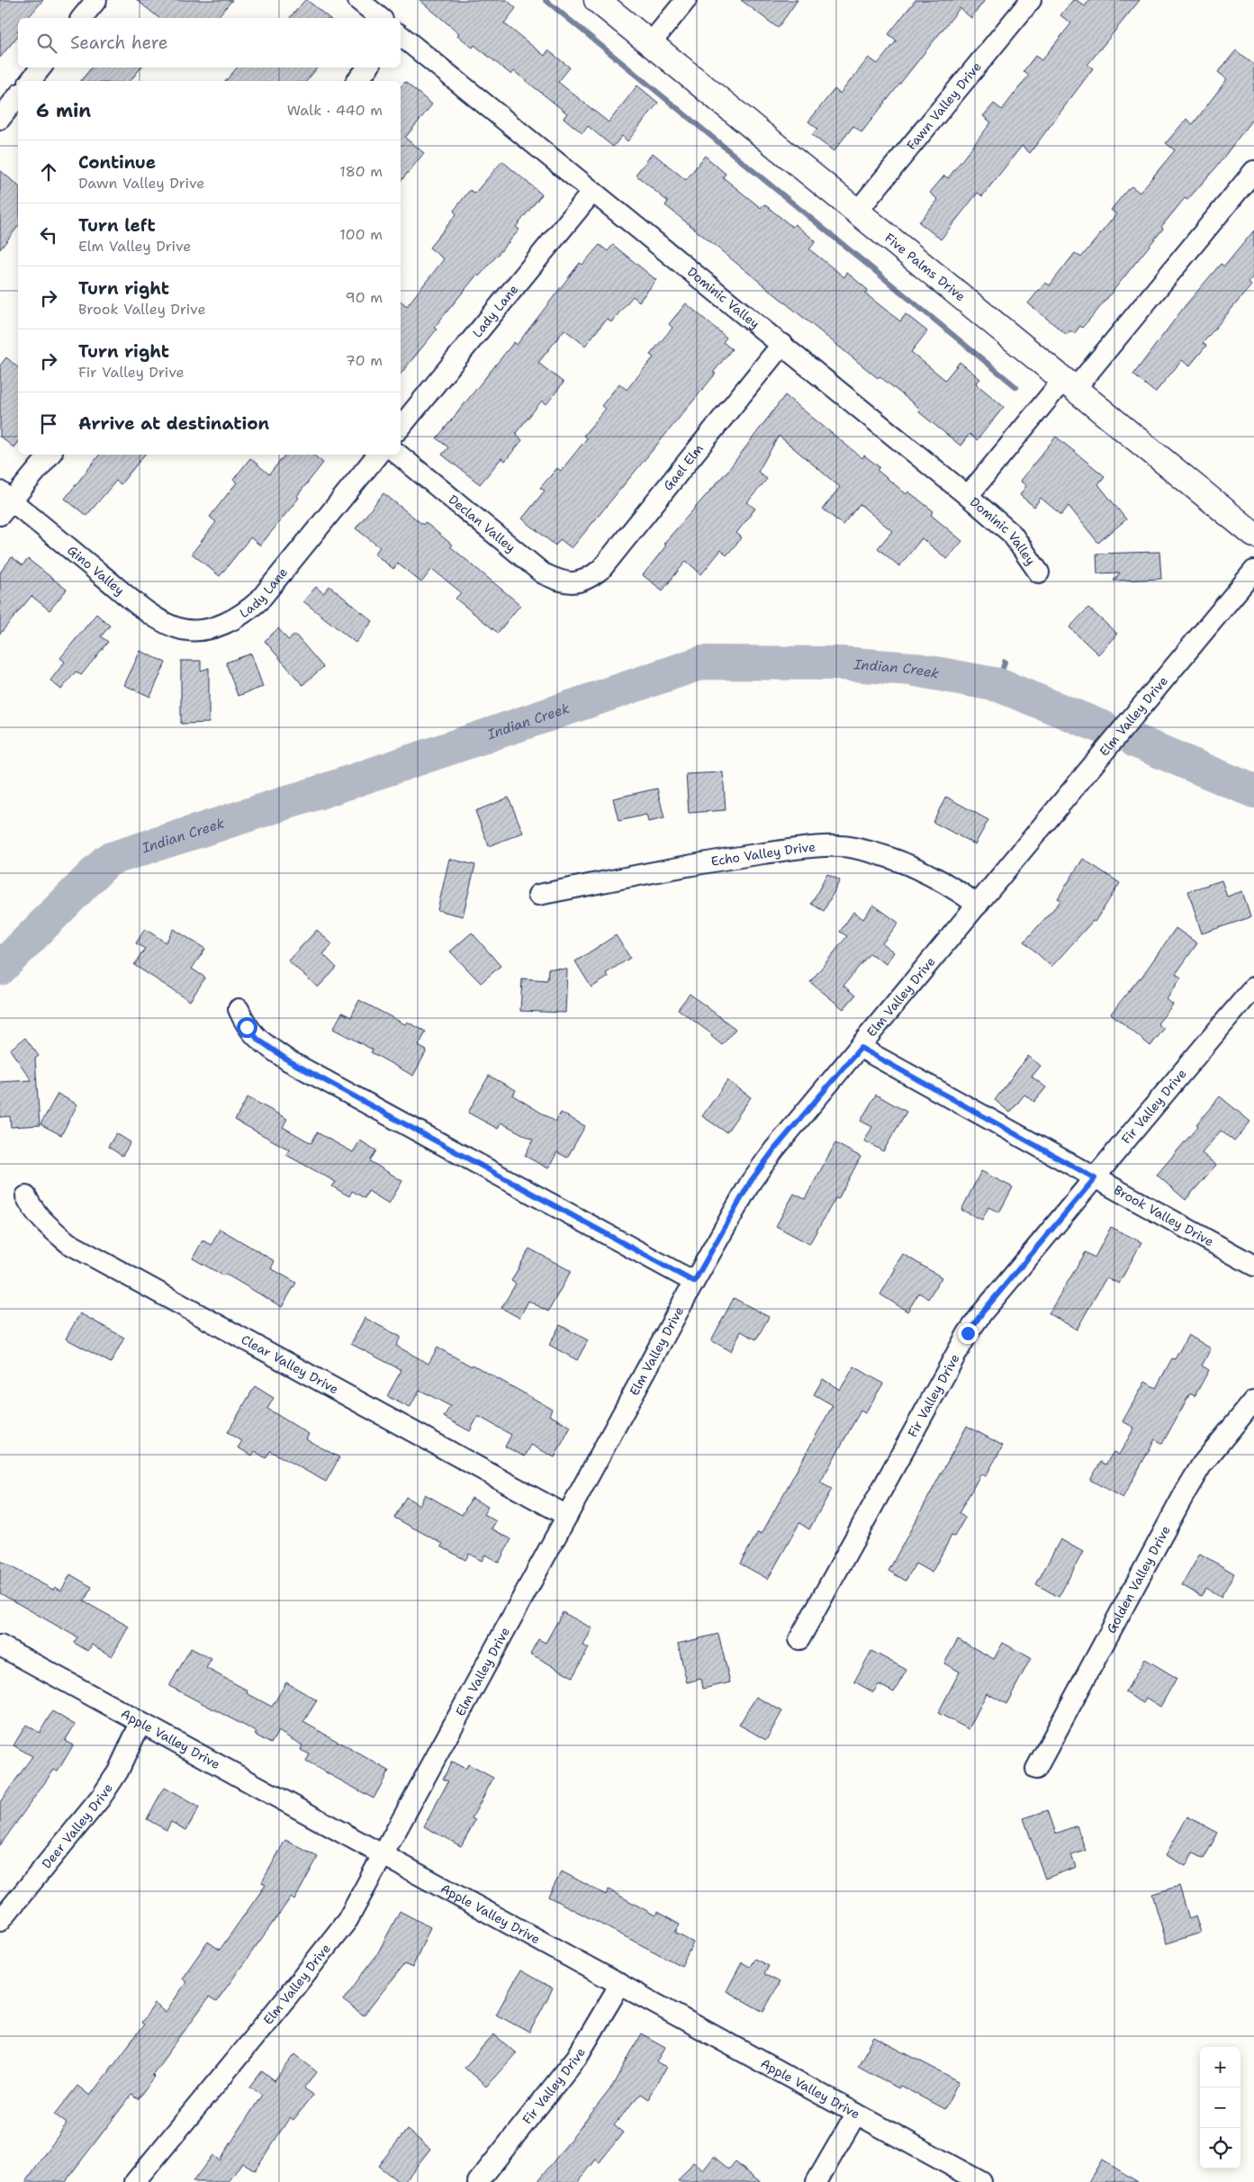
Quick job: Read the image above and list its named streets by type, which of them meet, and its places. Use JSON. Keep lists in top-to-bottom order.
{
  "streets": {
    "street": [
      "Fawn Valley Drive",
      "Five Palms Drive",
      "Dominic Valley",
      "Lady Lane",
      "Gael Elm",
      "Declan Valley",
      "Gino Valley",
      "Elm Valley Drive",
      "Echo Valley Drive",
      "Fir Valley Drive",
      "Brook Valley Drive",
      "Clear Valley Drive",
      "Golden Valley Drive",
      "Apple Valley Drive",
      "Deer Valley Drive"
    ]
  },
  "crossings": [
    ["Fawn Valley Drive", "Five Palms Drive"],
    ["Dominic Valley", "Lady Lane"],
    ["Dominic Valley", "Gael Elm"],
    ["Lady Lane", "Gino Valley"],
    ["Gael Elm", "Declan Valley"],
    ["Elm Valley Drive", "Echo Valley Drive"],
    ["Elm Valley Drive", "Brook Valley Drive"],
    ["Elm Valley Drive", "Clear Valley Drive"],
    ["Elm Valley Drive", "Apple Valley Drive"],
    ["Fir Valley Drive", "Brook Valley Drive"],
    ["Fir Valley Drive", "Apple Valley Drive"],
    ["Apple Valley Drive", "Deer Valley Drive"]
  ],
  "water": ["Indian Creek"],
  "page": {
    "search": "Search here",
    "heading": ["6 min", "Walk · 440 m"],
    "list": [
      ["Continue", "Dawn Valley Drive", "180 m"],
      ["Turn left", "Elm Valley Drive", "100 m"],
      ["Turn right", "Brook Valley Drive", "90 m"],
      ["Turn right", "Fir Valley Drive", "70 m"],
      "Arrive at destination"
    ],
    "map_buttons": ["+", "−"]
  }
}
